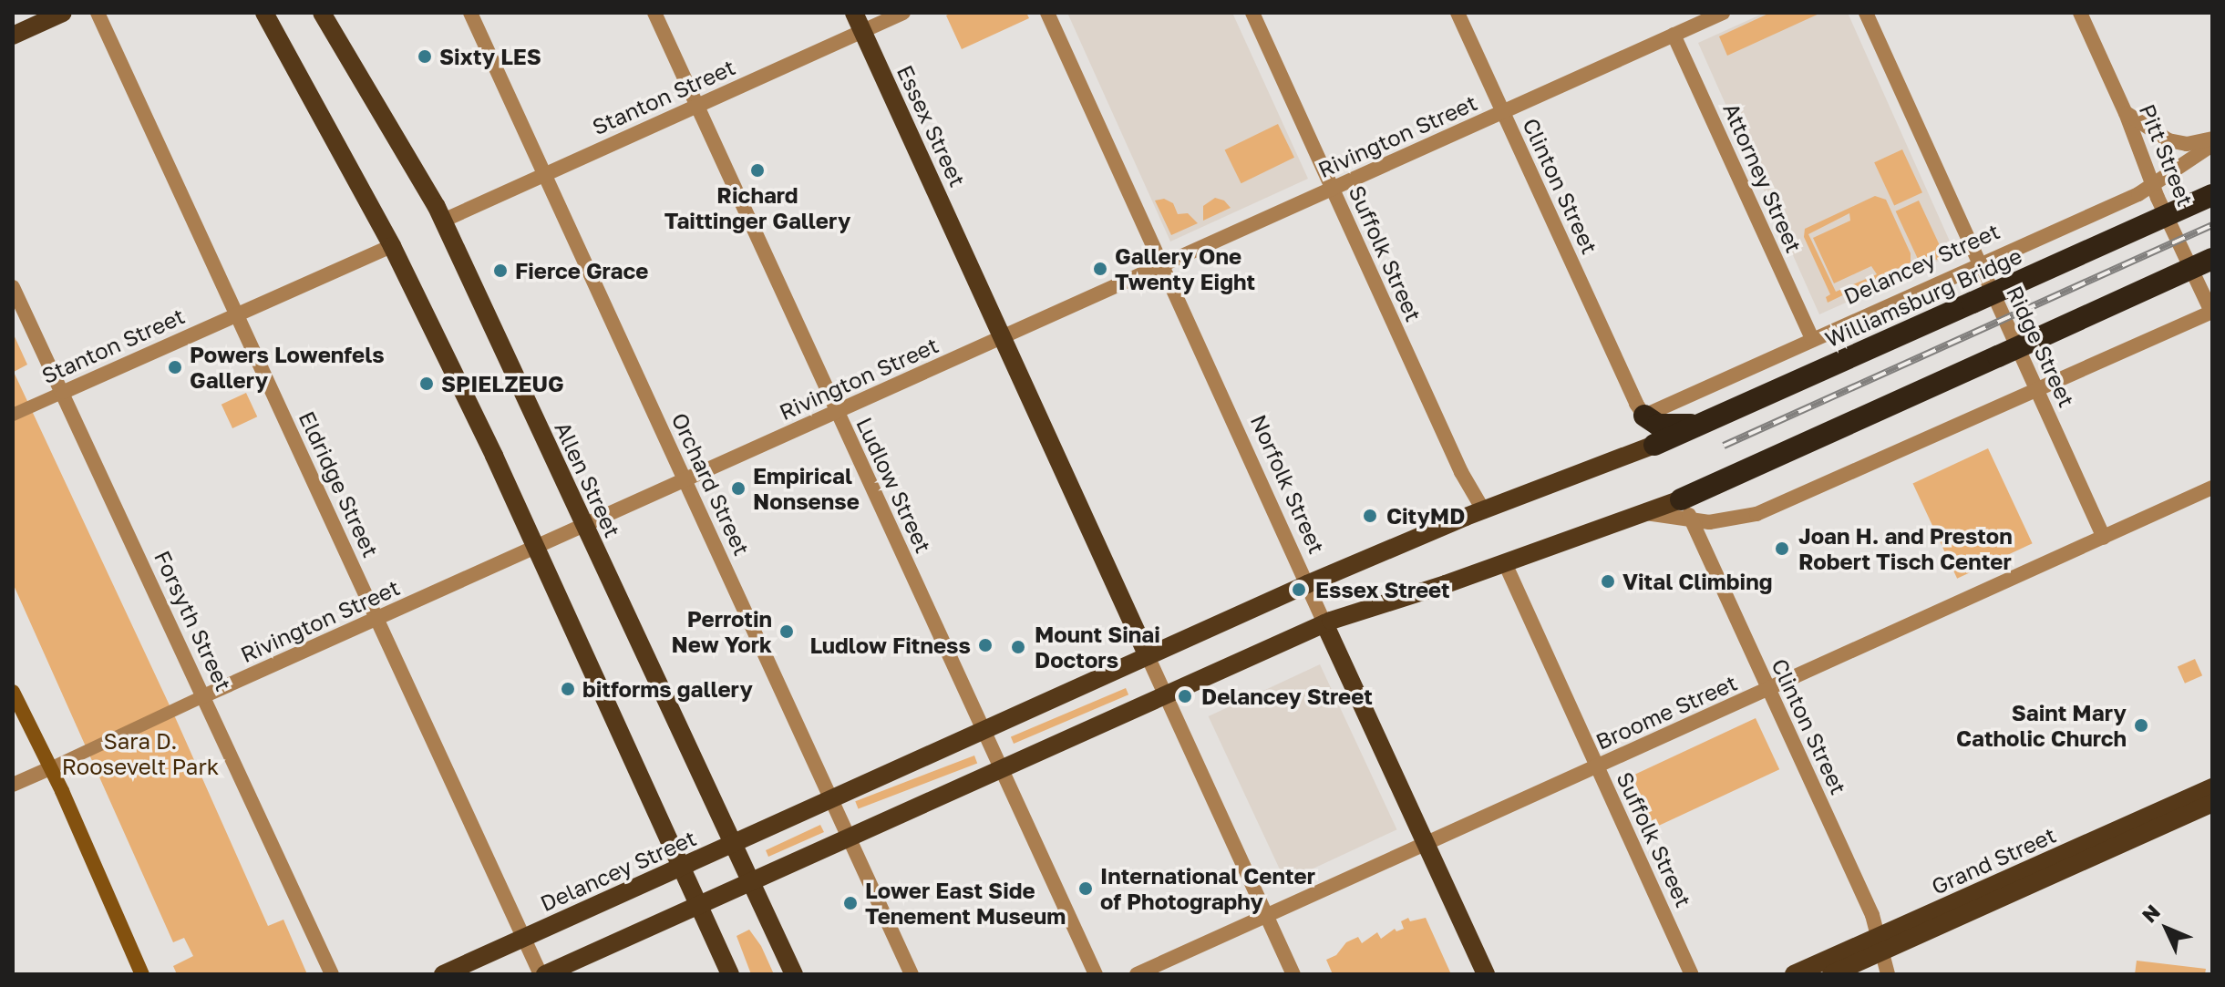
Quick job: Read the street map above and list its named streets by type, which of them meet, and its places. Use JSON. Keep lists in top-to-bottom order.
{
  "streets": {
    "highway": ["Williamsburg Bridge"],
    "main road": [
      "Essex Street",
      "Delancey Street",
      "Allen Street",
      "Norfolk Street",
      "Grand Street"
    ],
    "street": [
      "Stanton Street",
      "Rivington Street",
      "Pitt Street",
      "Attorney Street",
      "Clinton Street",
      "Suffolk Street",
      "Ridge Street",
      "Eldridge Street",
      "Orchard Street",
      "Ludlow Street",
      "Forsyth Street",
      "Broome Street"
    ]
  },
  "crossings": [
    ["Stanton Street", "Essex Street"],
    ["Stanton Street", "Allen Street"],
    ["Stanton Street", "Eldridge Street"],
    ["Stanton Street", "Orchard Street"],
    ["Stanton Street", "Ludlow Street"],
    ["Stanton Street", "Forsyth Street"],
    ["Essex Street", "Rivington Street"],
    ["Essex Street", "Delancey Street"],
    ["Essex Street", "Broome Street"],
    ["Rivington Street", "Attorney Street"],
    ["Rivington Street", "Clinton Street"],
    ["Rivington Street", "Suffolk Street"],
    ["Rivington Street", "Allen Street"],
    ["Rivington Street", "Eldridge Street"],
    ["Rivington Street", "Orchard Street"],
    ["Rivington Street", "Norfolk Street"],
    ["Rivington Street", "Ludlow Street"],
    ["Rivington Street", "Forsyth Street"],
    ["Pitt Street", "Delancey Street"],
    ["Attorney Street", "Delancey Street"],
    ["Clinton Street", "Delancey Street"],
    ["Clinton Street", "Broome Street"],
    ["Clinton Street", "Grand Street"],
    ["Suffolk Street", "Delancey Street"],
    ["Suffolk Street", "Broome Street"],
    ["Delancey Street", "Williamsburg Bridge"],
    ["Delancey Street", "Ridge Street"],
    ["Delancey Street", "Allen Street"],
    ["Delancey Street", "Eldridge Street"],
    ["Delancey Street", "Orchard Street"],
    ["Delancey Street", "Norfolk Street"],
    ["Delancey Street", "Ludlow Street"],
    ["Ridge Street", "Broome Street"],
    ["Norfolk Street", "Broome Street"]
  ],
  "parks": ["Sara D. Roosevelt Park"],
  "places": [
    "Sixty LES",
    "Richard Taittinger Gallery",
    "Gallery One Twenty Eight",
    "Fierce Grace",
    "Powers Lowenfels Gallery",
    "SPIELZEUG",
    "Empirical Nonsense",
    "CityMD",
    "Joan H. and Preston Robert Tisch Center",
    "Vital Climbing",
    "Essex Street",
    "Perrotin New York",
    "Ludlow Fitness",
    "Mount Sinai Doctors",
    "bitforms gallery",
    "Delancey Street",
    "Saint Mary Catholic Church",
    "International Center of Photography",
    "Lower East Side Tenement Museum"
  ],
  "north": "top left"
}
